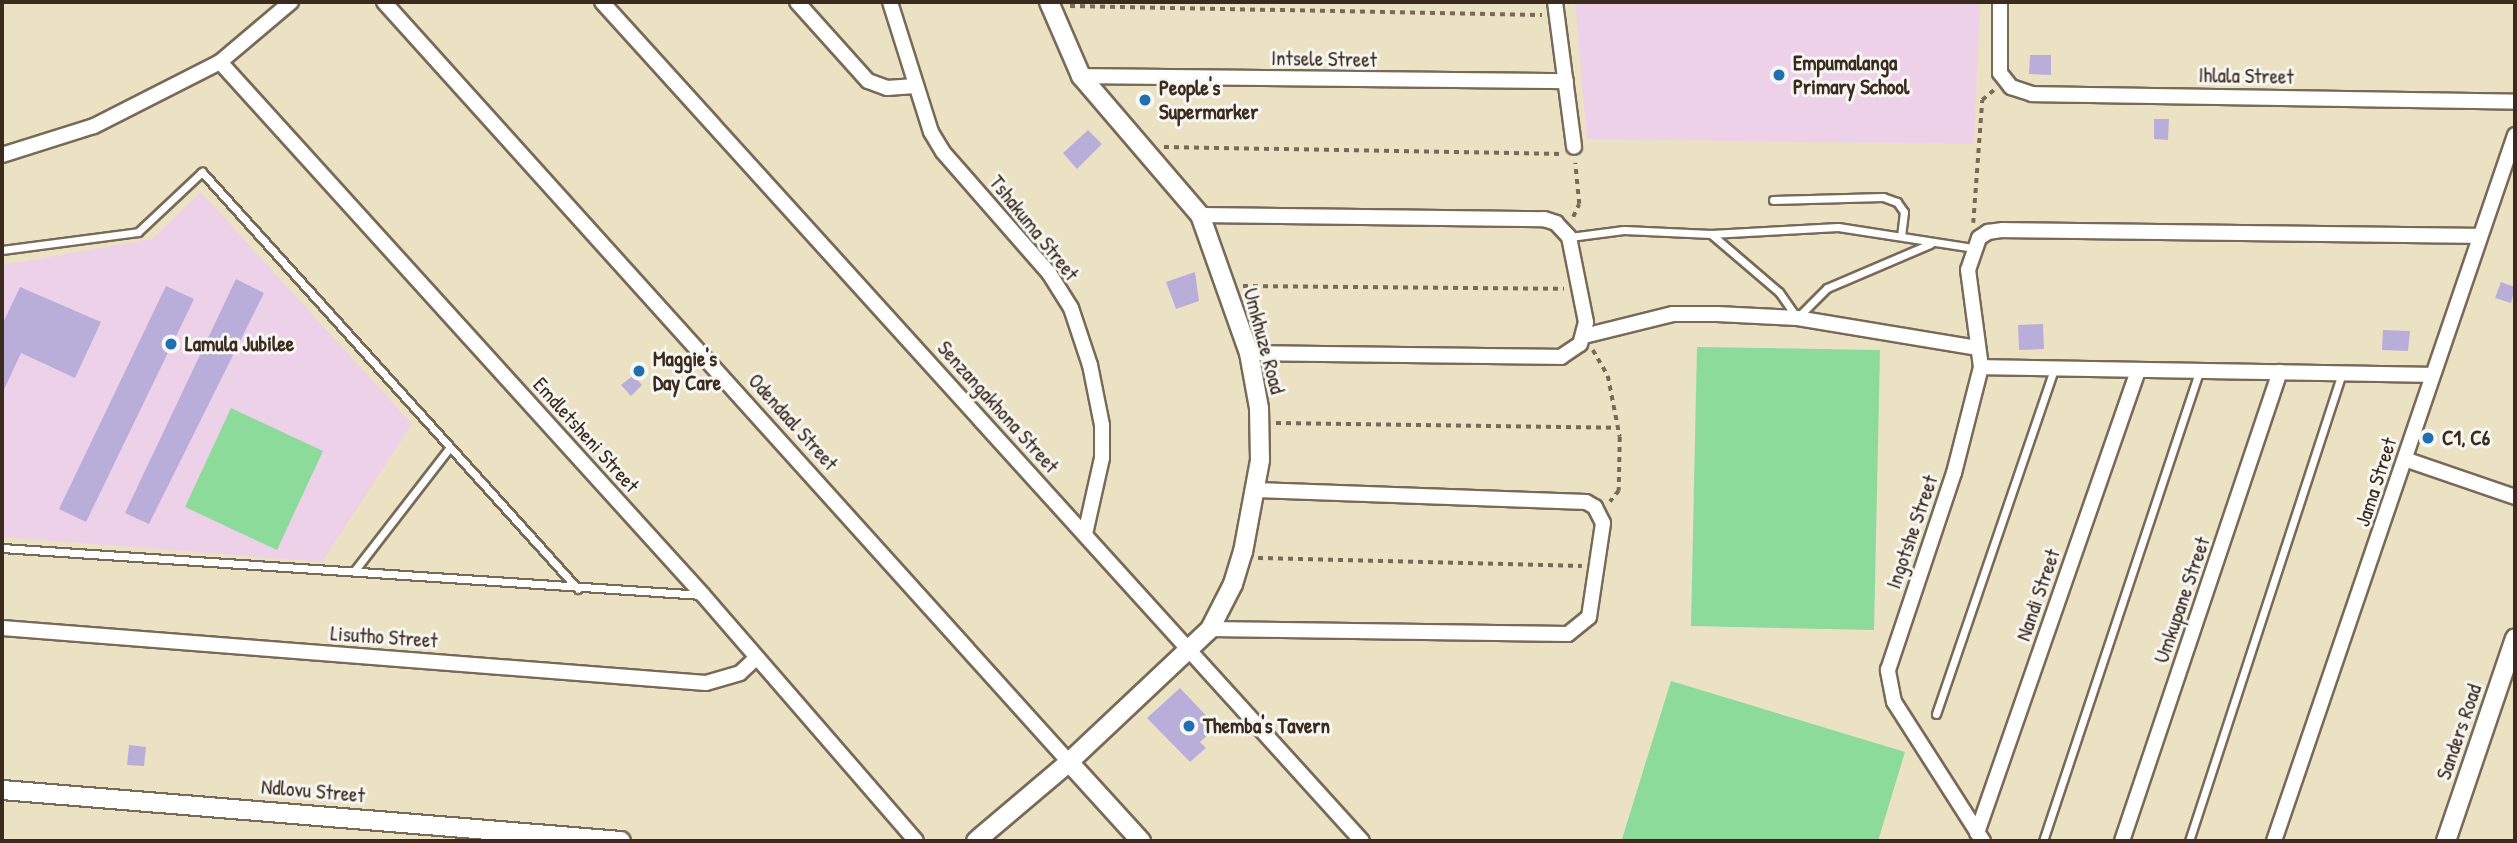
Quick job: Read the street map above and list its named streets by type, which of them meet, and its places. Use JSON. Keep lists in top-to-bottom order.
{
  "streets": {
    "street": [
      "Intsele Street",
      "Ihlala Street",
      "Tshakuma Street",
      "Umkhuze Road",
      "Senzangakhona Street",
      "Odendaal Street",
      "Emdletsheni Street",
      "Jama Street",
      "Ingotshe Street",
      "Nandi Street",
      "Umkupane Street",
      "Lisutho Street",
      "Sanders Road",
      "Ndlovu Street"
    ]
  },
  "crossings": [
    ["Intsele Street", "Umkhuze Road"],
    ["Tshakuma Street", "Senzangakhona Street"],
    ["Umkhuze Road", "Senzangakhona Street"],
    ["Umkhuze Road", "Odendaal Street"],
    ["Emdletsheni Street", "Lisutho Street"],
    ["Ingotshe Street", "Nandi Street"]
  ],
  "places": [
    "Empumalanga Primary School",
    "People's Supermarker",
    "Lamula Jubilee",
    "Maggie's Day Care",
    "C1, C6",
    "Themba's Tavern"
  ]
}
